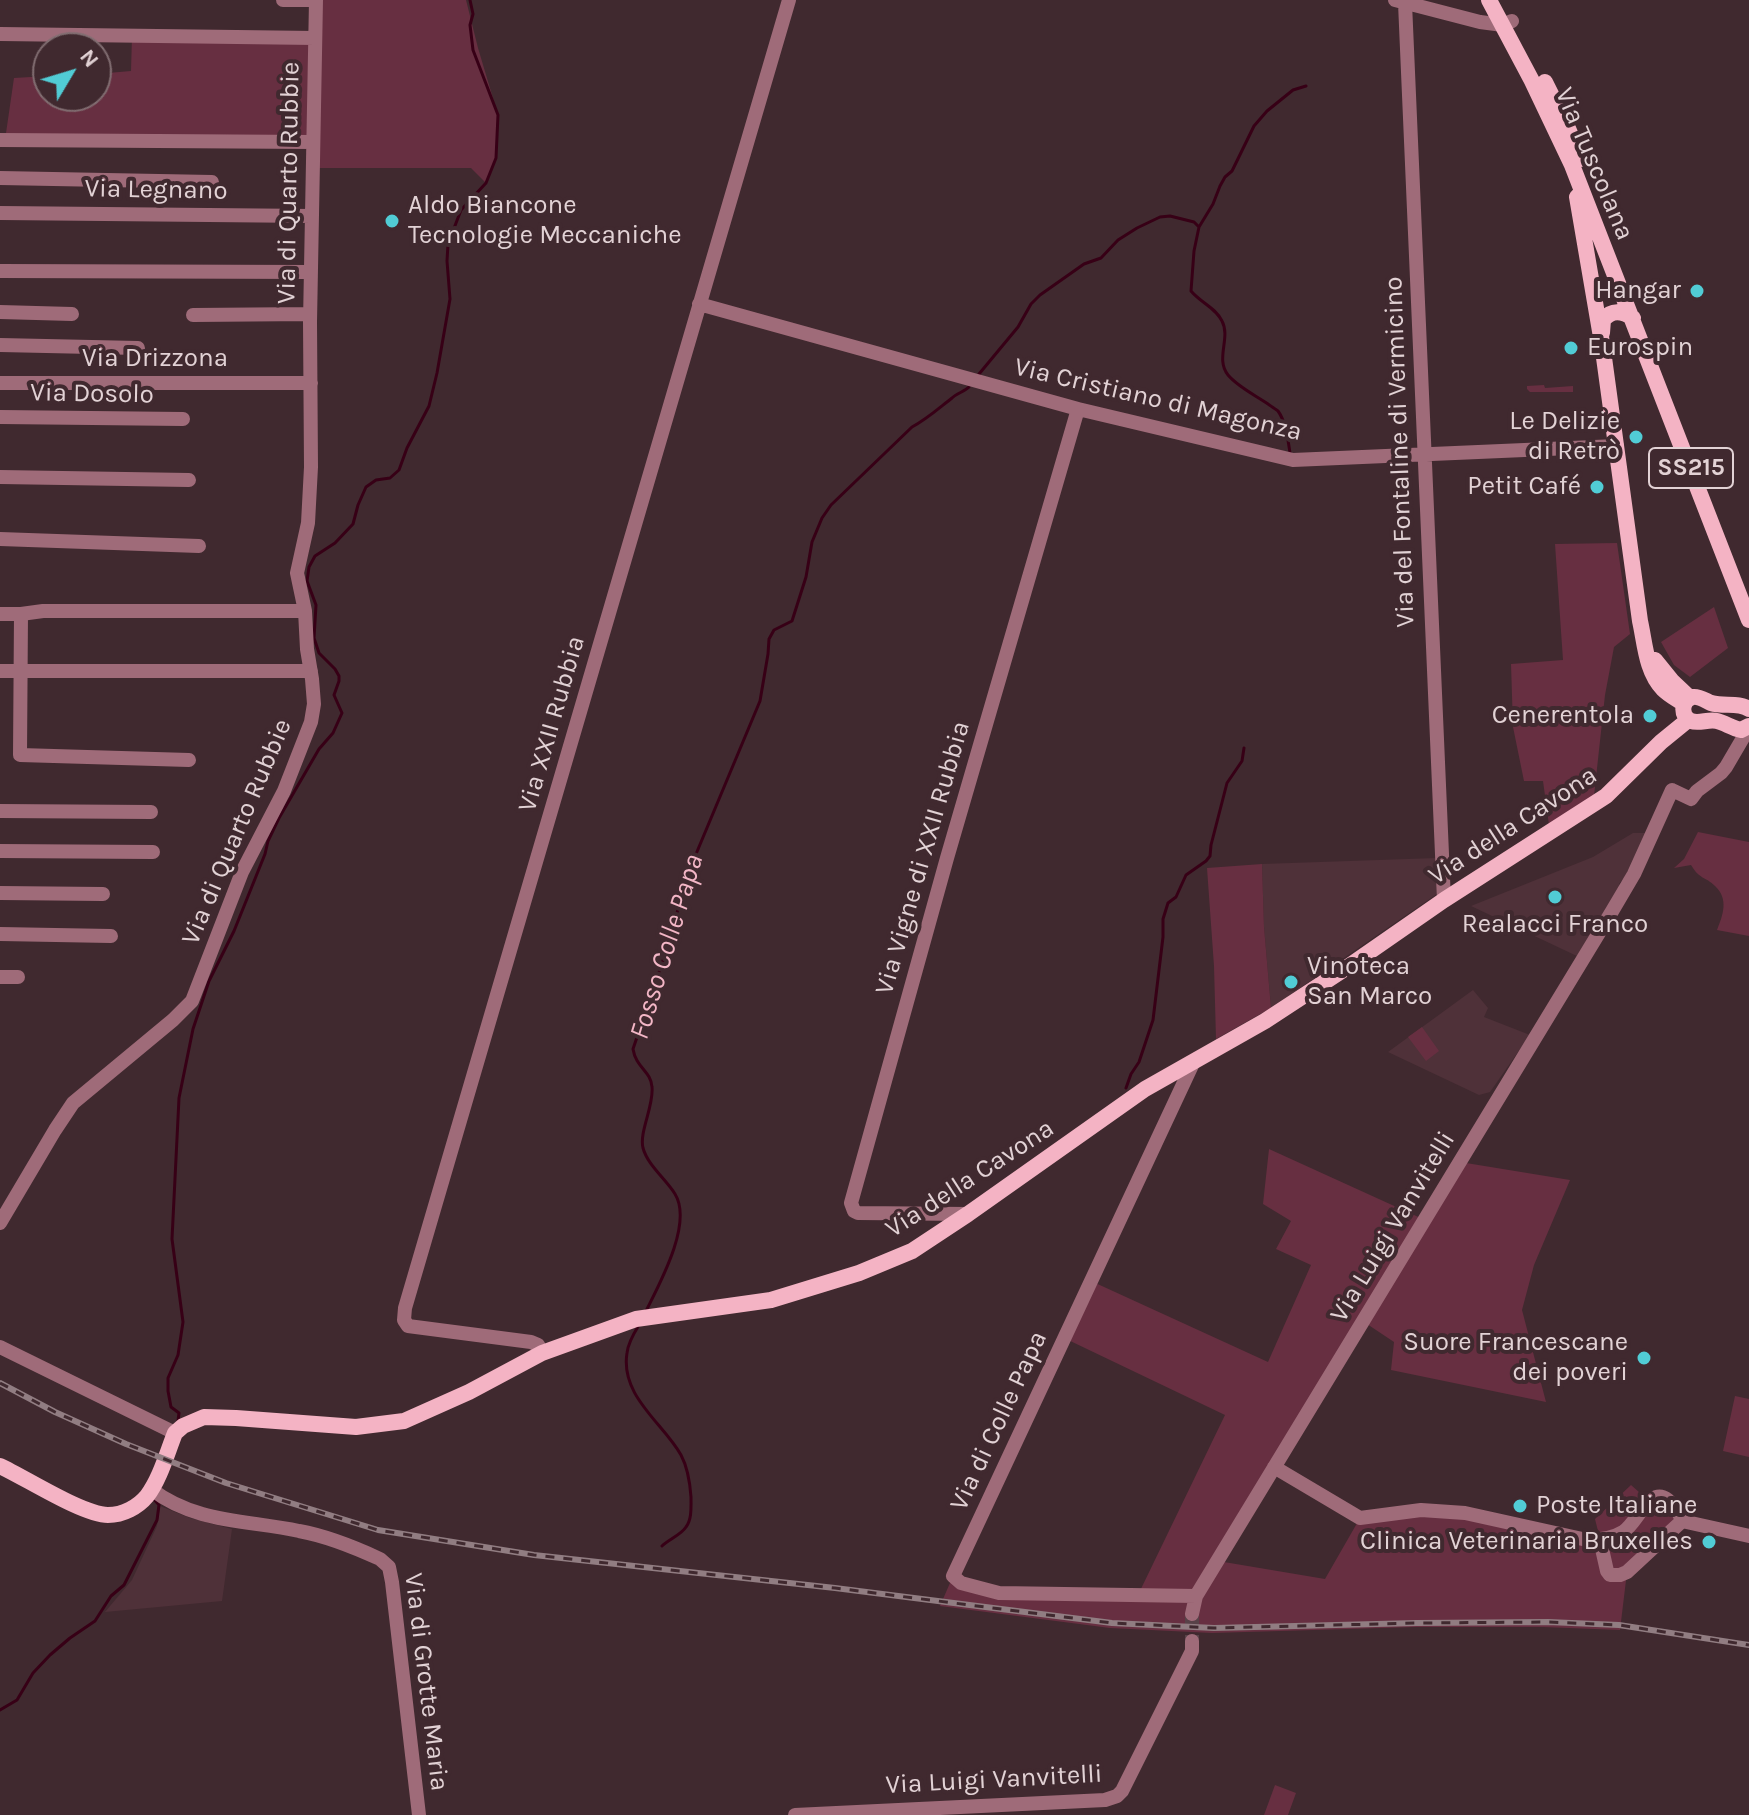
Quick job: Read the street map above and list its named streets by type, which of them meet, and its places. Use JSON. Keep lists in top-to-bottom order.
{
  "streets": {
    "main road": ["Via Tuscolana", "SS215", "Via della Cavona"],
    "street": [
      "Via di Quarto Rubbie",
      "Via Legnano",
      "Via Drizzona",
      "Via Dosolo",
      "Via Cristiano di Magonza",
      "Via del Fontaline di Vermicino",
      "Via XXII Rubbia",
      "Via Vigne di XXII Rubbia",
      "Via Luigi Vanvitelli",
      "Via di Colle Papa",
      "Via di Grotte Maria"
    ]
  },
  "crossings": [
    ["Via di Quarto Rubbie", "Via Legnano"],
    ["Via di Quarto Rubbie", "Via Drizzona"],
    ["Via Cristiano di Magonza", "Via del Fontaline di Vermicino"],
    ["Via Cristiano di Magonza", "Via XXII Rubbia"],
    ["Via Cristiano di Magonza", "Via Vigne di XXII Rubbia"],
    ["Via del Fontaline di Vermicino", "Via della Cavona"],
    ["Via XXII Rubbia", "Via della Cavona"],
    ["Via della Cavona", "Via Vigne di XXII Rubbia"],
    ["Via della Cavona", "Via di Colle Papa"],
    ["Via Luigi Vanvitelli", "Via di Colle Papa"]
  ],
  "water": ["Fosso Colle Papa"],
  "places": [
    "Aldo Biancone Tecnologie Meccaniche",
    "Hangar",
    "Eurospin",
    "Le Delizie di Retrò",
    "Petit Café",
    "Cenerentola",
    "Realacci Franco",
    "Vinoteca San Marco",
    "Suore Francescane dei poveri",
    "Poste Italiane",
    "Clinica Veterinaria Bruxelles"
  ],
  "north": "top right"
}
